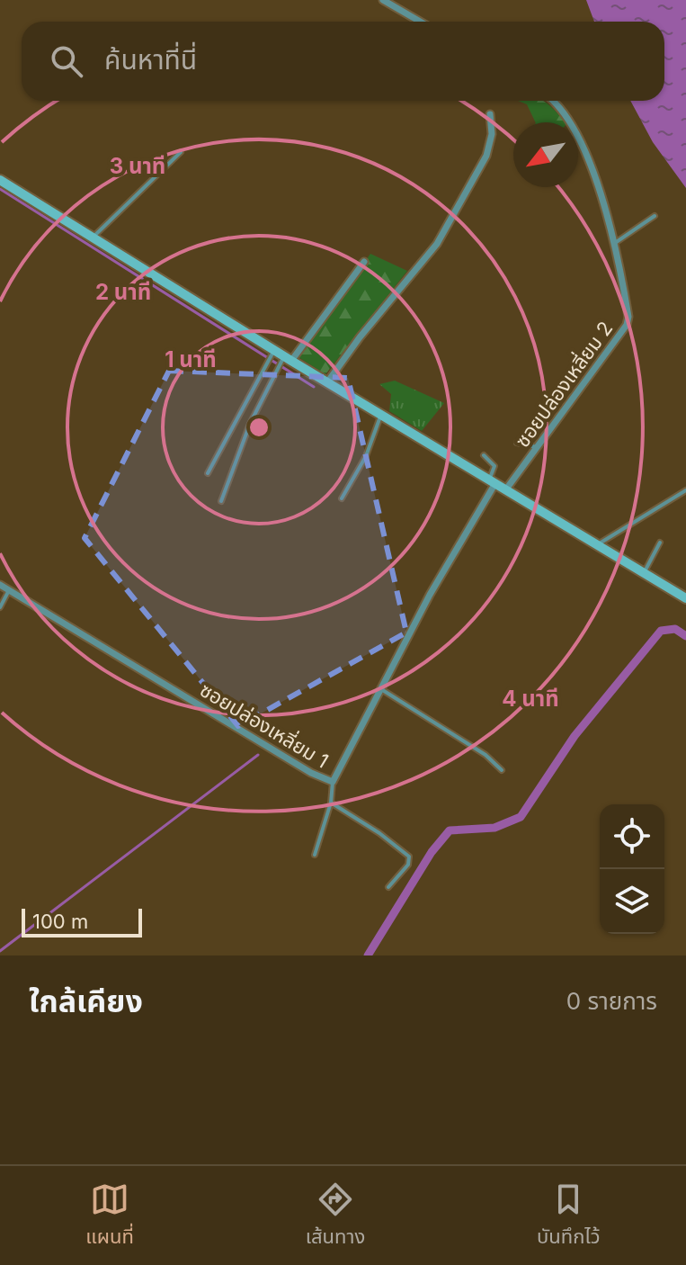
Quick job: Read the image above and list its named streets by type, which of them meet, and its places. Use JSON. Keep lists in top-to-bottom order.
{
  "streets": {
    "street": ["ซอยปล่องเหลี่ยม 2", "ซอยปล่องเหลี่ยม 1"]
  },
  "scale_bar": "100 m",
  "north": "bottom left",
  "page": {
    "search": "ค้นหาที่นี่",
    "scale": "100 m",
    "heading": ["ใกล้เคียง", "0 รายการ"],
    "nav": ["แผนที่", "เส้นทาง", "บันทึกไว้"]
  },
  "rings": [
    "3 นาที",
    "2 นาที",
    "1 นาที",
    "4 นาที"
  ]
}
